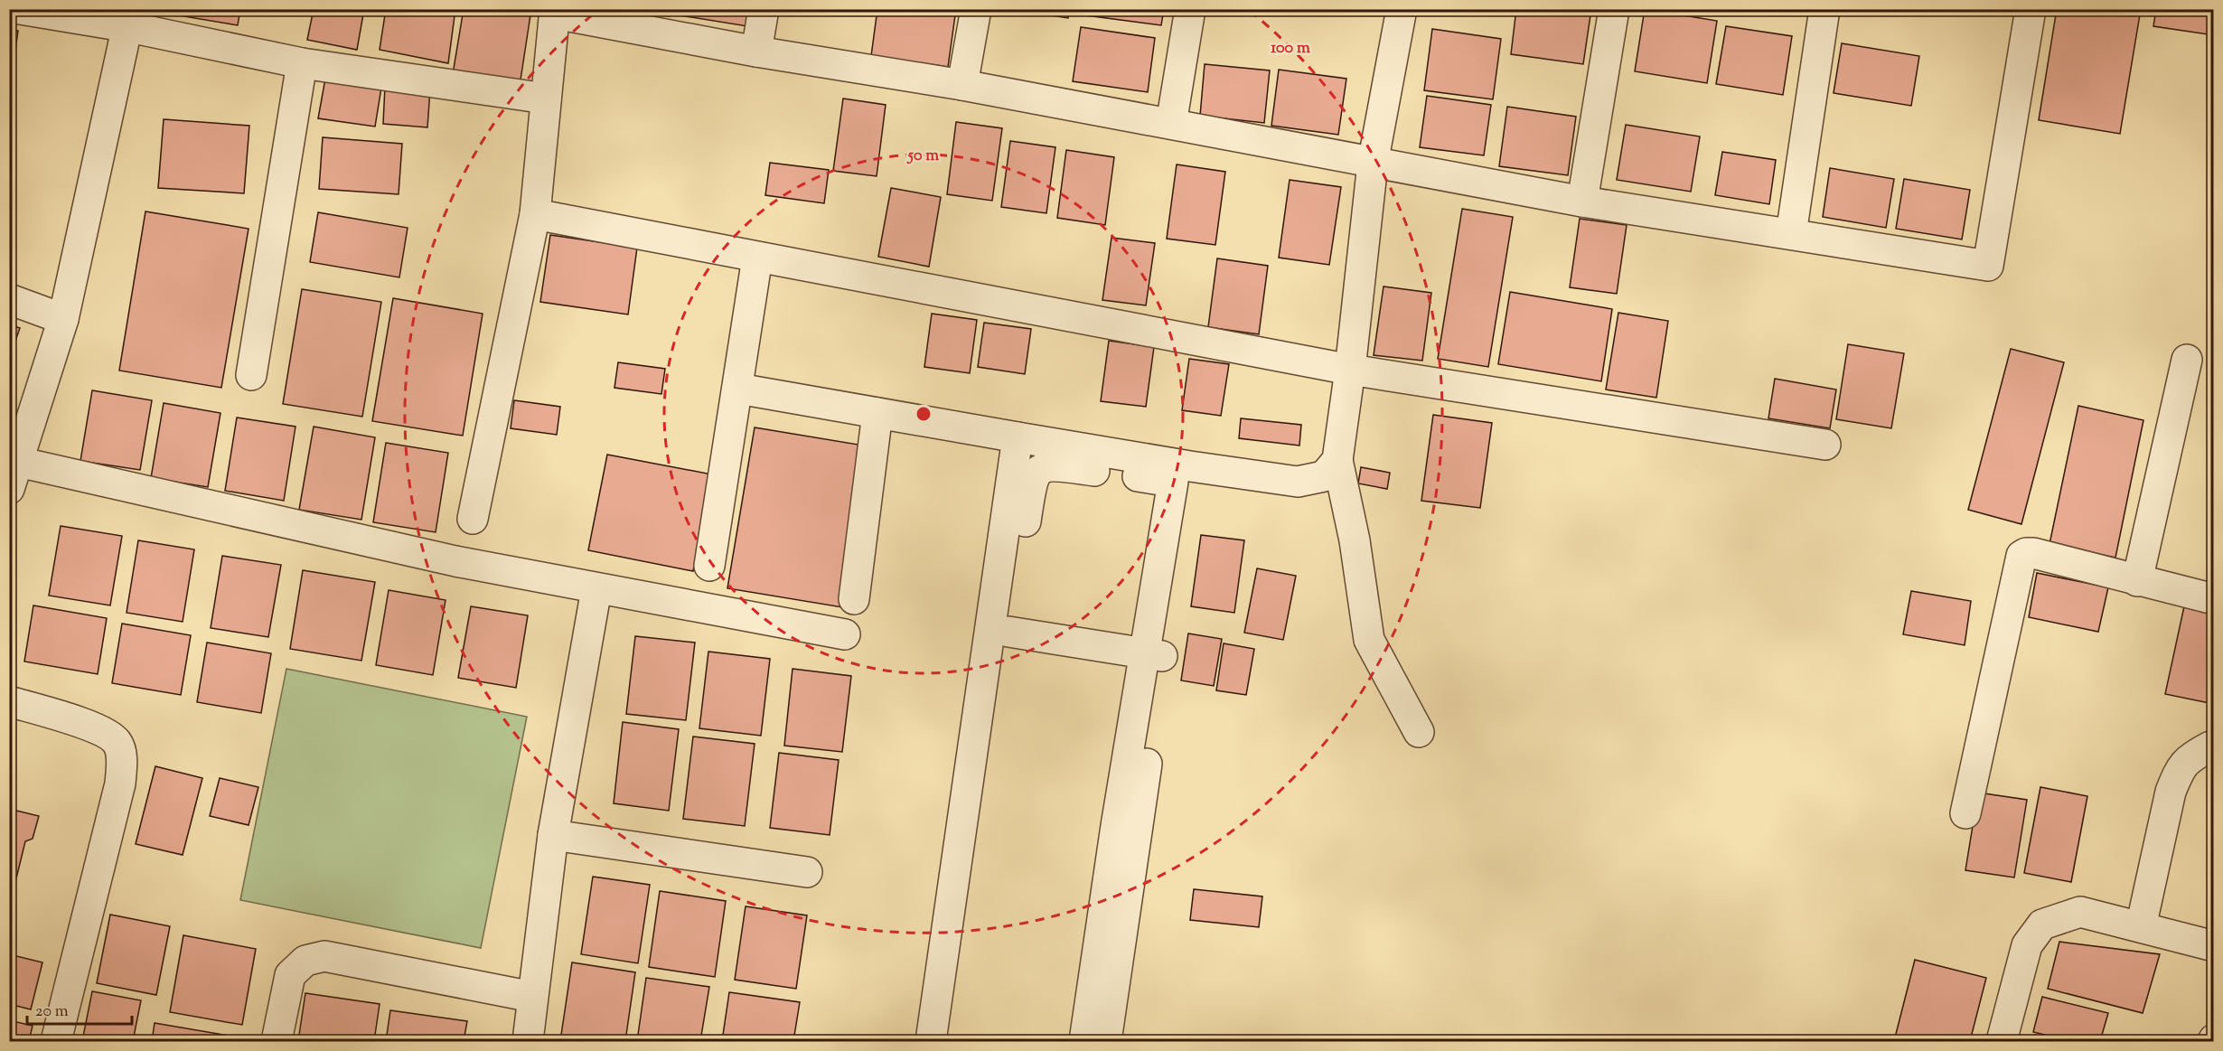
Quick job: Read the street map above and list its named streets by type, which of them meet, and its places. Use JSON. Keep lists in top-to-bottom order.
{
  "scale_bar": "20 m",
  "rings": ["100 m", "50 m"]
}
